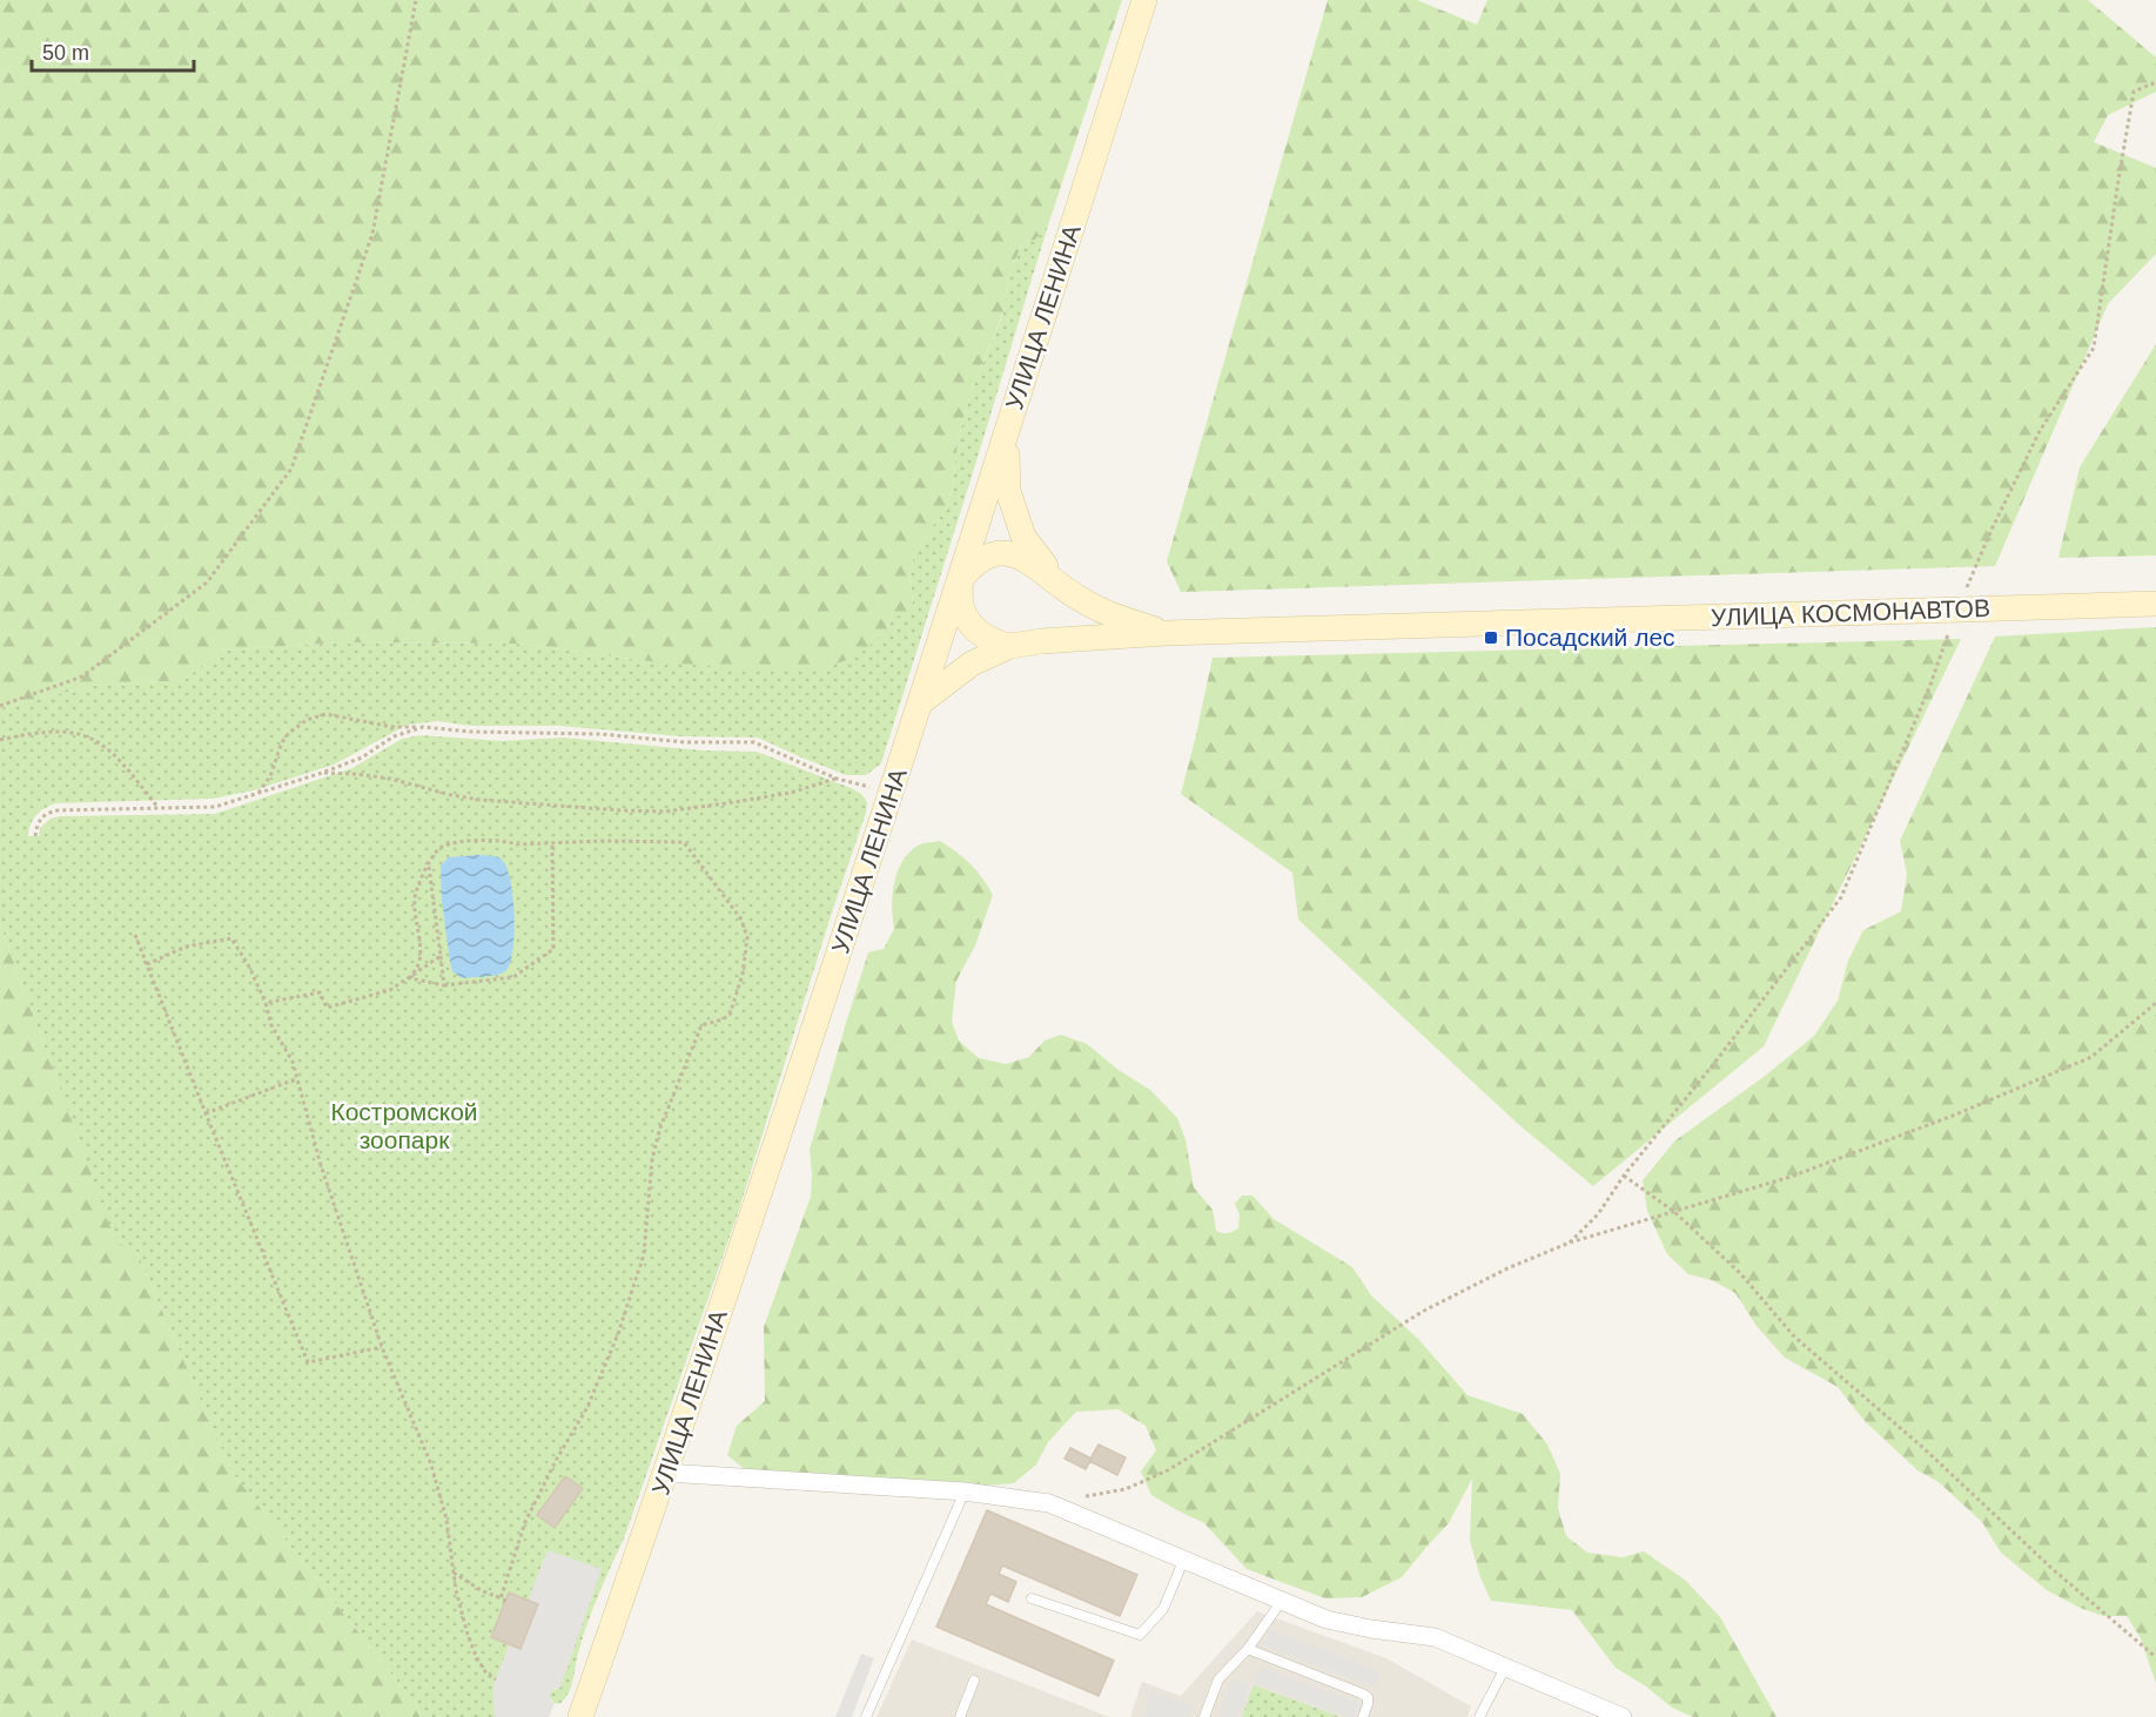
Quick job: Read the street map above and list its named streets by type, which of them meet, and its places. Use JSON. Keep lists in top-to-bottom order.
{
  "streets": {
    "main road": ["УЛИЦА ЛЕНИНА", "УЛИЦА КОСМОНАВТОВ"]
  },
  "crossings": [
    ["УЛИЦА ЛЕНИНА", "УЛИЦА КОСМОНАВТОВ"]
  ],
  "parks": ["Костромской зоопарк"],
  "places": {
    "transit": ["Посадский лес"]
  },
  "scale_bar": "50 m"
}
